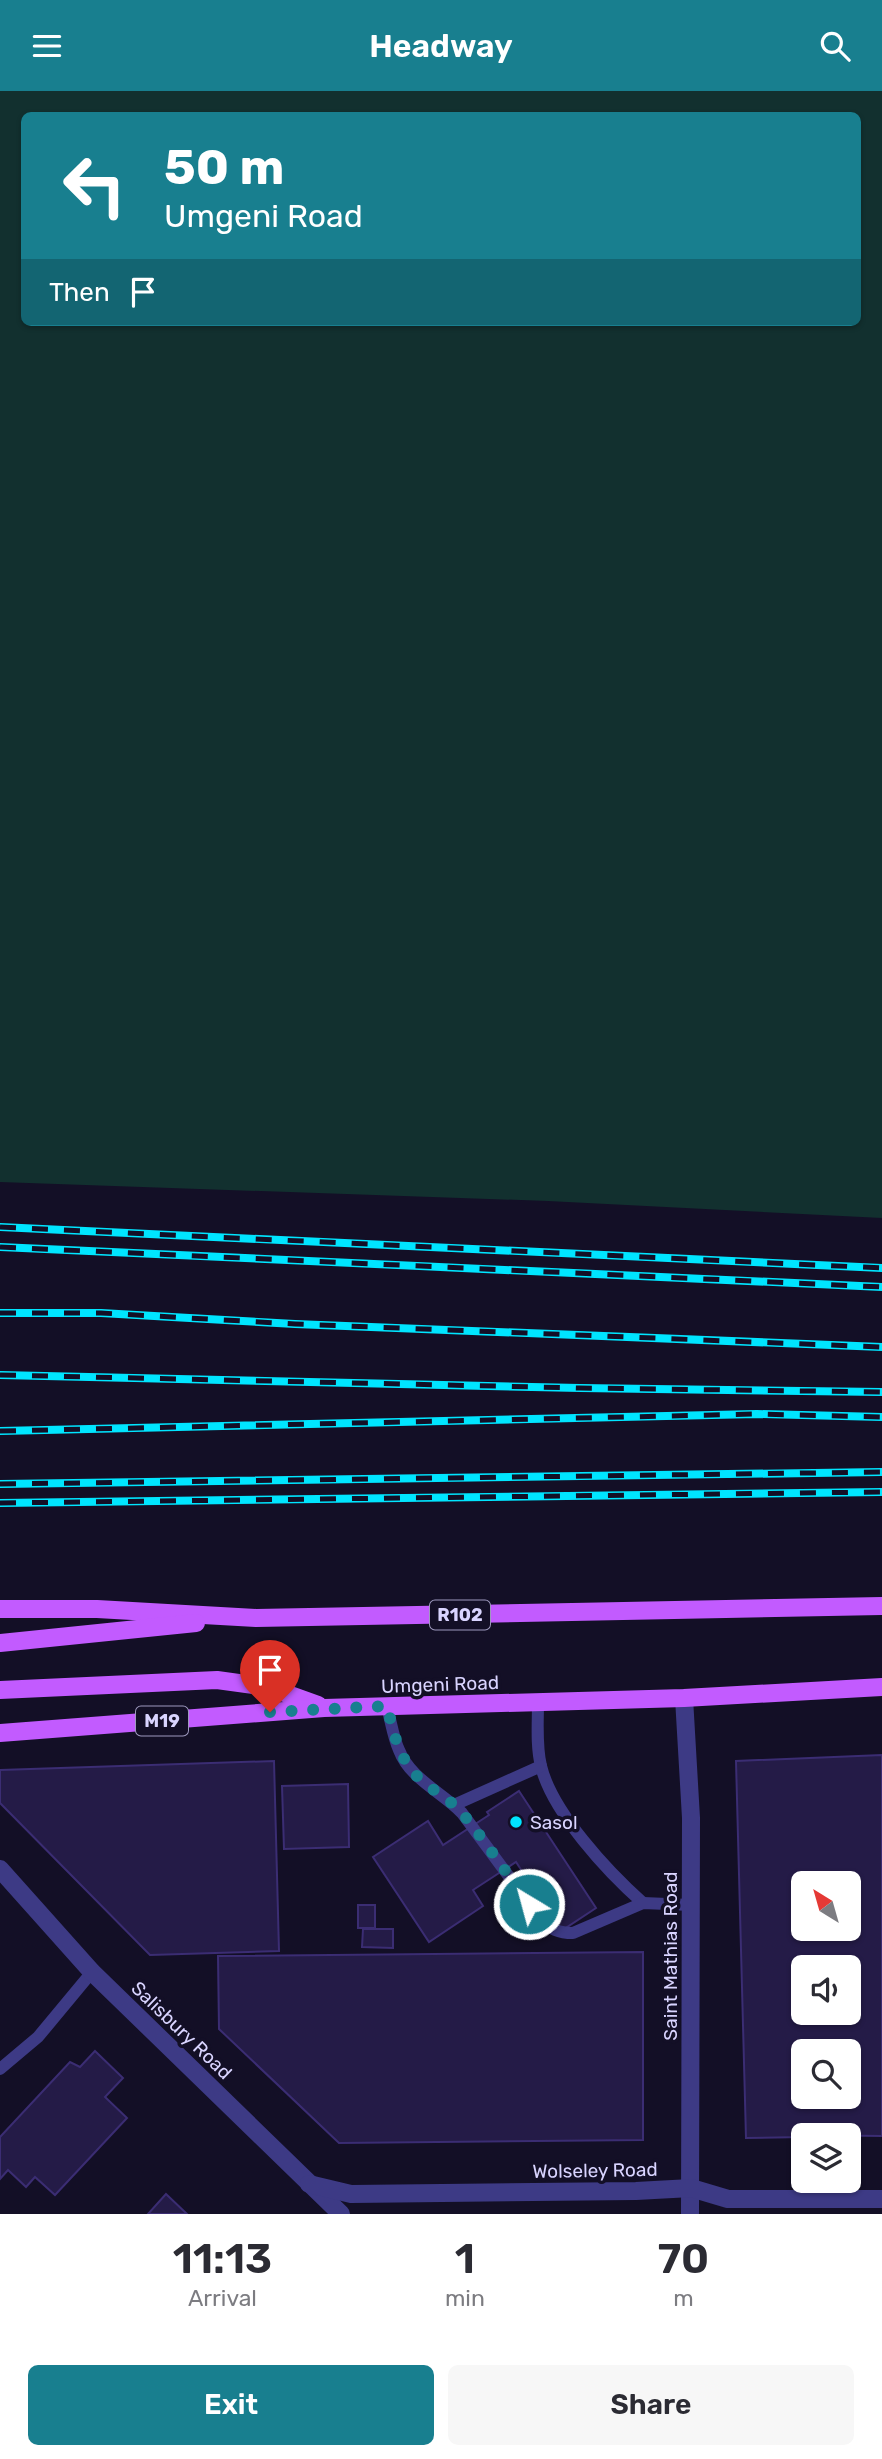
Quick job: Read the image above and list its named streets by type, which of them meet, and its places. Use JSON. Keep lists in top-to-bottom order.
{
  "streets": {
    "main road": ["R102", "Umgeni Road", "M19"],
    "street": ["Saint Mathias Road", "Salisbury Road", "Wolseley Road"]
  },
  "crossings": [
    ["Umgeni Road", "Saint Mathias Road"],
    ["Saint Mathias Road", "Wolseley Road"],
    ["Salisbury Road", "Wolseley Road"]
  ],
  "places": ["Sasol"],
  "north": "top left",
  "page": {
    "header": "Headway",
    "turn": ["50 m", "Umgeni Road"],
    "then": "Then",
    "eta": [
      "11:13",
      "Arrival",
      "1",
      "min",
      "70",
      "m"
    ],
    "buttons": ["Exit", "Share"]
  }
}
